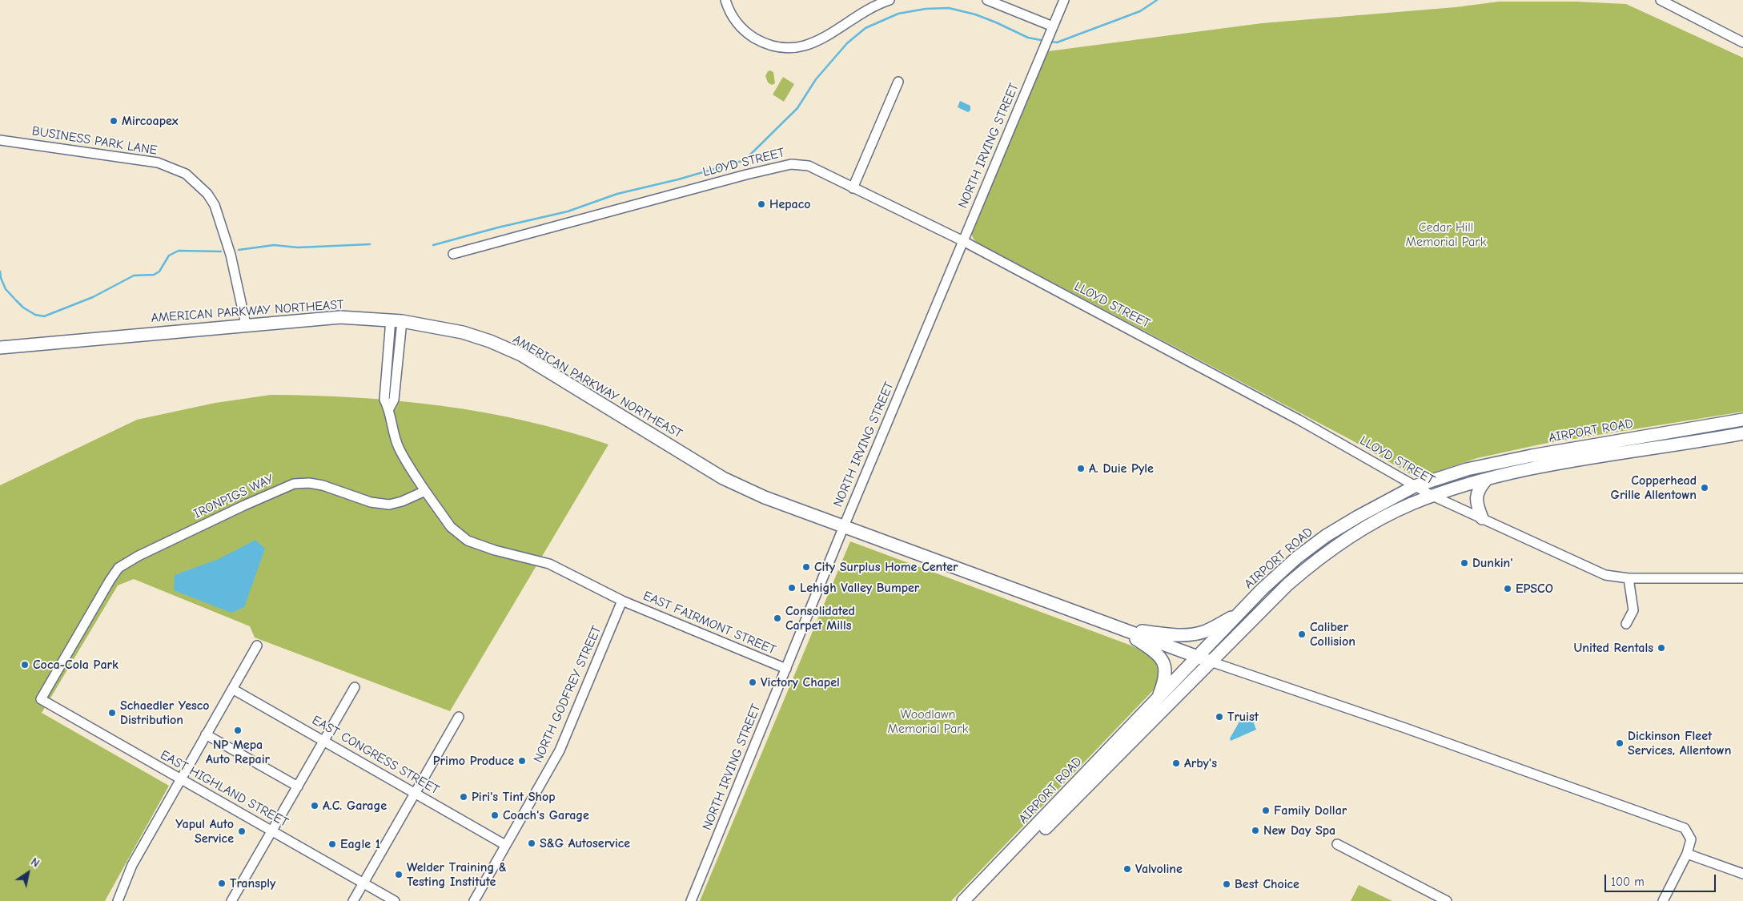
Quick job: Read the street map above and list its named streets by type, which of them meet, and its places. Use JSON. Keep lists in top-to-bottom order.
{
  "streets": {
    "main road": ["AMERICAN PARKWAY NORTHEAST", "AIRPORT ROAD"],
    "street": [
      "BUSINESS PARK LANE",
      "NORTH IRVING STREET",
      "LLOYD STREET",
      "IRONPIGS WAY",
      "EAST FAIRMONT STREET",
      "NORTH GODFREY STREET",
      "EAST CONGRESS STREET",
      "EAST HIGHLAND STREET"
    ]
  },
  "crossings": [
    ["BUSINESS PARK LANE", "AMERICAN PARKWAY NORTHEAST"],
    ["NORTH IRVING STREET", "LLOYD STREET"],
    ["NORTH IRVING STREET", "AMERICAN PARKWAY NORTHEAST"],
    ["NORTH IRVING STREET", "EAST FAIRMONT STREET"],
    ["LLOYD STREET", "AIRPORT ROAD"],
    ["IRONPIGS WAY", "EAST FAIRMONT STREET"],
    ["IRONPIGS WAY", "EAST HIGHLAND STREET"],
    ["EAST FAIRMONT STREET", "NORTH GODFREY STREET"],
    ["NORTH GODFREY STREET", "EAST CONGRESS STREET"]
  ],
  "parks": ["Cedar Hill Memorial Park", "Woodlawn Memorial Park"],
  "places": [
    "Mircoapex",
    "Hepaco",
    "A. Duie Pyle",
    "Copperhead Grille Allentown",
    "Dunkin'",
    "City Surplus Home Center",
    "Lehigh Valley Bumper",
    "EPSCO",
    "Consolidated Carpet Mills",
    "Caliber Collision",
    "United Rentals",
    "Coca-Cola Park",
    "Victory Chapel",
    "Schaedler Yesco Distribution",
    "Truist",
    "NP Mepa Auto Repair",
    "Dickinson Fleet Services, Allentown",
    "Primo Produce",
    "Arby's",
    "Piri's Tint Shop",
    "A.C. Garage",
    "Family Dollar",
    "Coach's Garage",
    "New Day Spa",
    "Yapul Auto Service",
    "S&G Autoservice",
    "Eagle 1",
    "Valvoline",
    "Welder Training & Testing Institute",
    "Transply",
    "Best Choice"
  ],
  "scale_bar": "100 m",
  "north": "top right"
}
